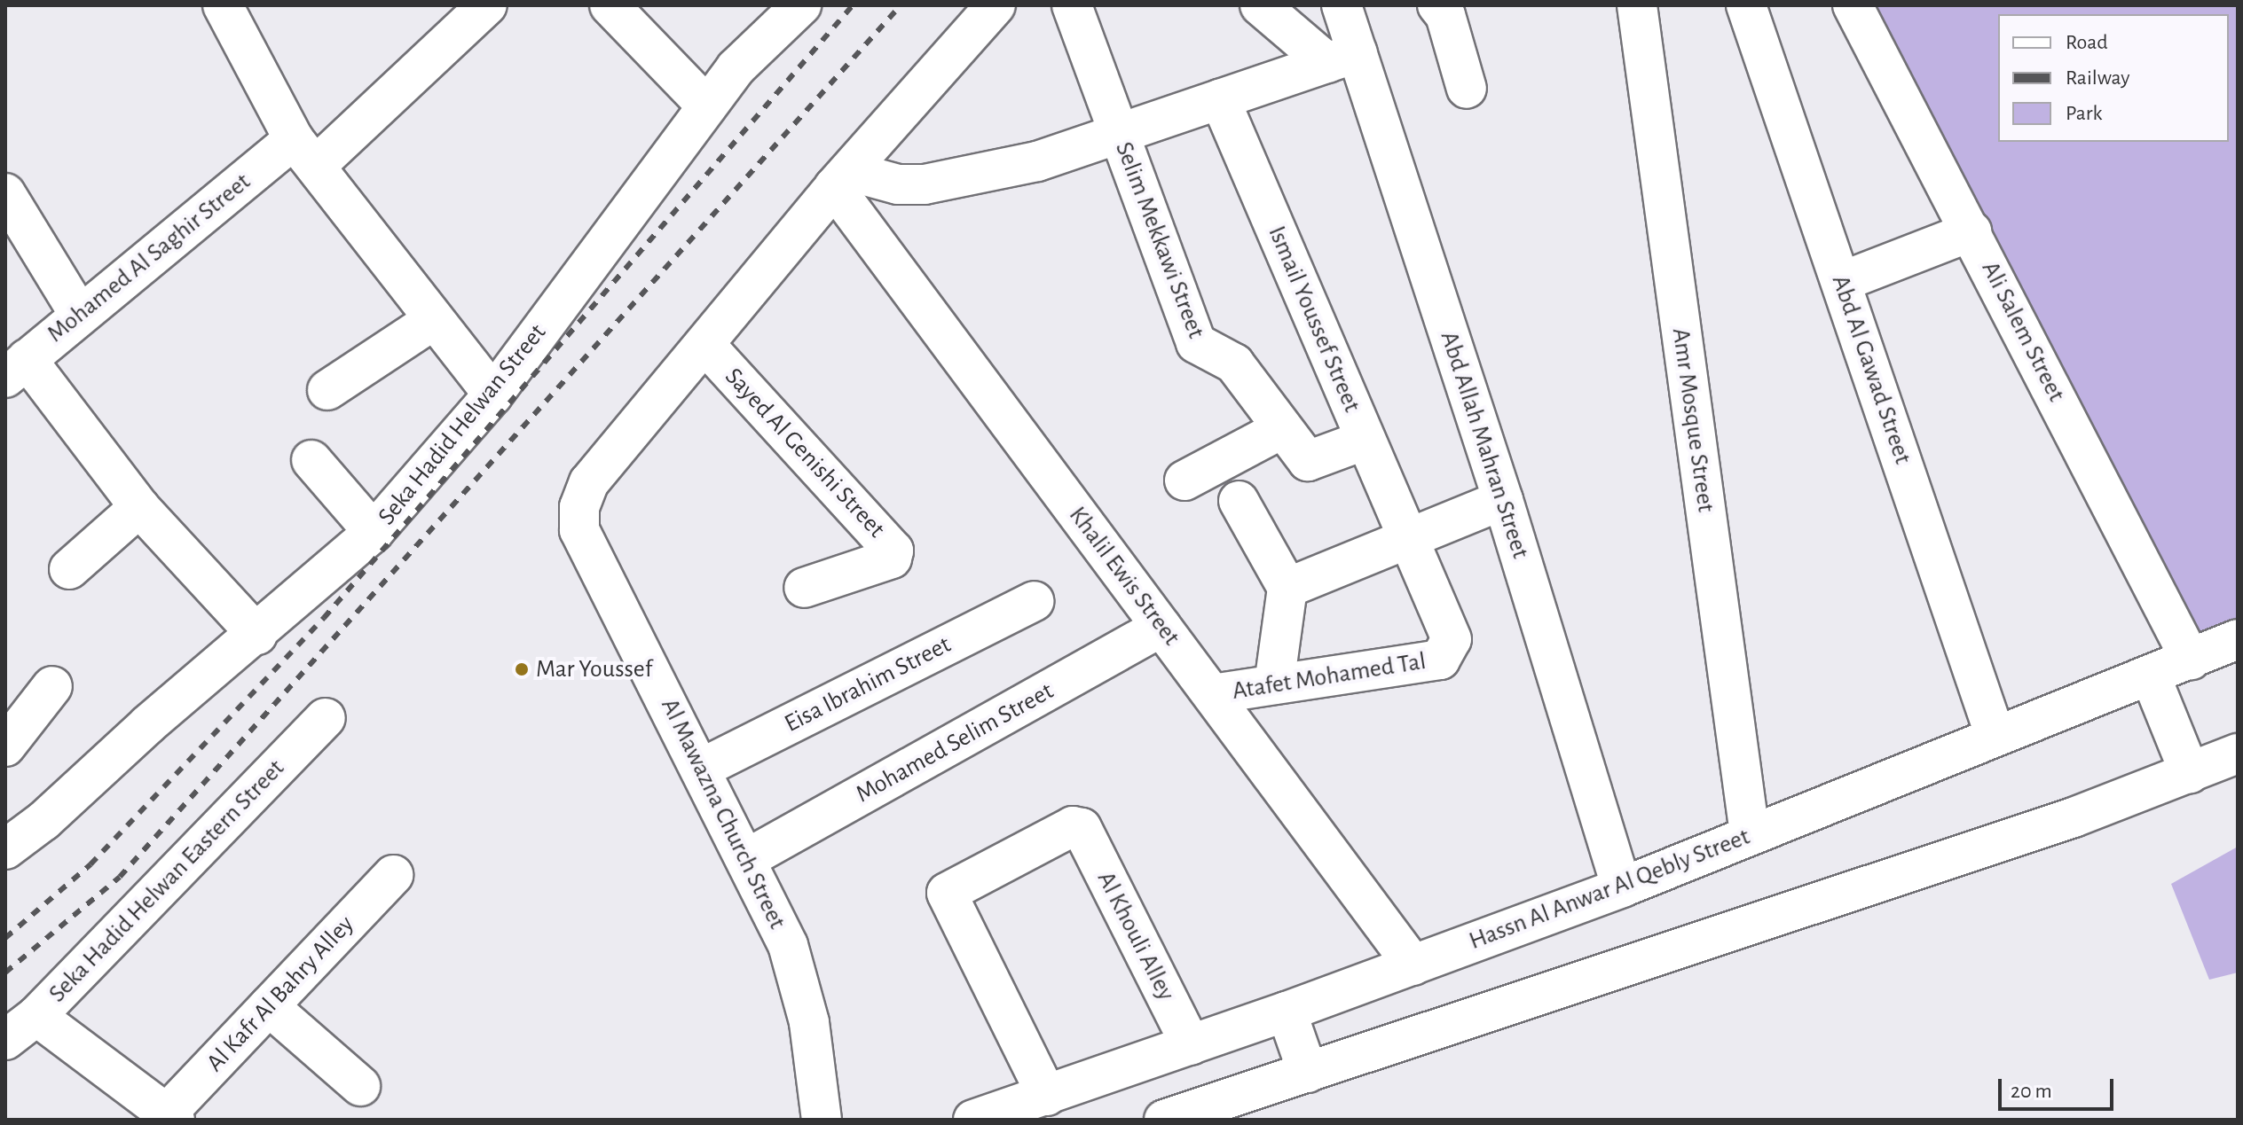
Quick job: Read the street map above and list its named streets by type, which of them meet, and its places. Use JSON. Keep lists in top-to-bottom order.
{
  "streets": {
    "street": [
      "Selim Mekkawi Street",
      "Mohamed Al Saghir Street",
      "Ismail Youssef Street",
      "Ali Salem Street",
      "Abd Al Gawad Street",
      "Amr Mosque Street",
      "Seka Hadid Helwan Street",
      "Abd Allah Mahran Street",
      "Sayed Al Genishi Street",
      "Khalil Ewis Street",
      "Atafet Mohamed Tal",
      "Eisa Ibrahim Street",
      "Mohamed Selim Street",
      "Al Mawazna Church Street",
      "Seka Hadid Helwan Eastern Street",
      "Hassn Al Anwar Al Qebly Street",
      "Al Khouli Alley",
      "Al Kafr Al Bahry Alley"
    ]
  },
  "crossings": [
    ["Selim Mekkawi Street", "Ismail Youssef Street"],
    ["Ismail Youssef Street", "Atafet Mohamed Tal"],
    ["Ali Salem Street", "Hassn Al Anwar Al Qebly Street"],
    ["Abd Al Gawad Street", "Hassn Al Anwar Al Qebly Street"],
    ["Amr Mosque Street", "Hassn Al Anwar Al Qebly Street"],
    ["Abd Allah Mahran Street", "Hassn Al Anwar Al Qebly Street"],
    ["Sayed Al Genishi Street", "Al Mawazna Church Street"],
    ["Khalil Ewis Street", "Atafet Mohamed Tal"],
    ["Khalil Ewis Street", "Mohamed Selim Street"],
    ["Khalil Ewis Street", "Hassn Al Anwar Al Qebly Street"],
    ["Eisa Ibrahim Street", "Al Mawazna Church Street"],
    ["Mohamed Selim Street", "Al Mawazna Church Street"],
    ["Hassn Al Anwar Al Qebly Street", "Al Khouli Alley"]
  ],
  "places": ["Mar Youssef"],
  "legend": ["Road", "Railway", "Park"],
  "scale_bar": "20 m"
}
